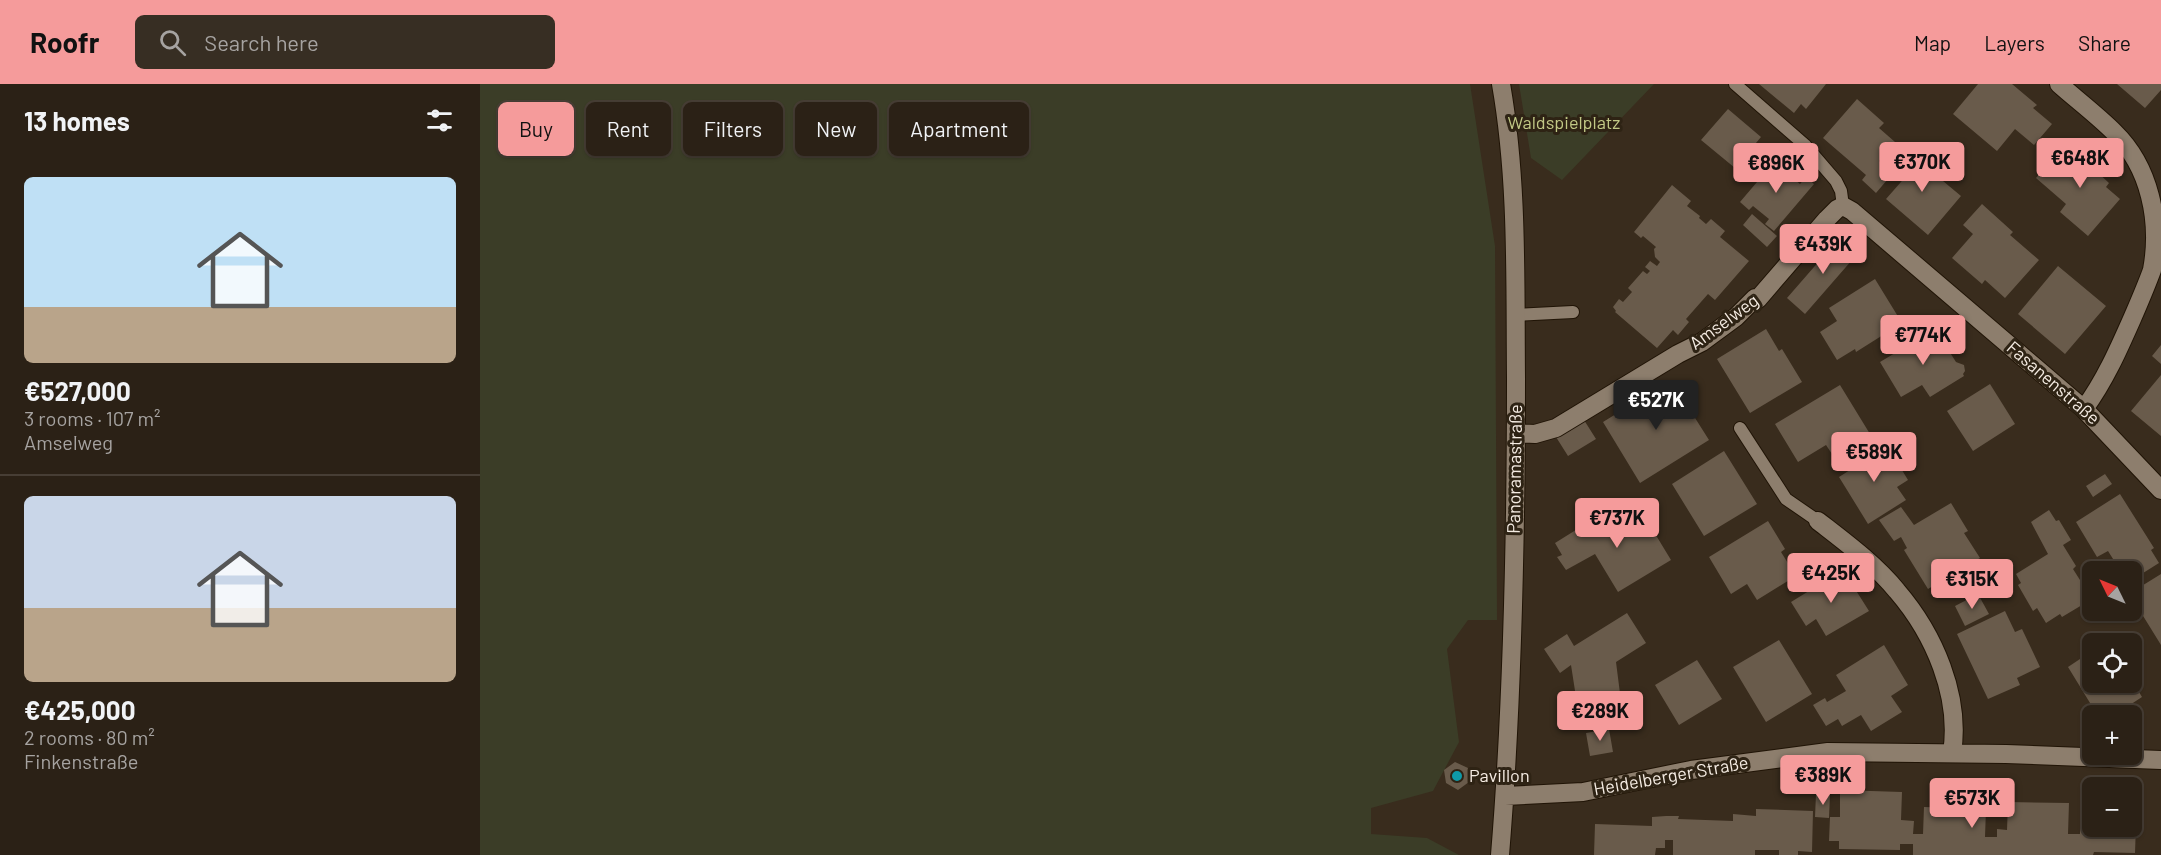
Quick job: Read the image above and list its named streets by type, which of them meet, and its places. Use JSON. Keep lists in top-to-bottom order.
{
  "streets": {
    "street": [
      "Amselweg",
      "Fasanenstraße",
      "Panoramastraße",
      "Heidelberger Straße"
    ]
  },
  "crossings": [
    ["Amselweg", "Fasanenstraße"],
    ["Amselweg", "Panoramastraße"],
    ["Panoramastraße", "Heidelberger Straße"]
  ],
  "parks": ["Waldspielplatz"],
  "places": ["Pavillon"],
  "north": "top left",
  "page": {
    "header": "Roofr",
    "search": "Search here",
    "nav": ["Map", "Layers", "Share"],
    "heading": "13 homes",
    "chip": [
      "Buy",
      "Rent",
      "Filters",
      "New",
      "Apartment"
    ],
    "price": [
      "€648K",
      "€370K",
      "€896K",
      "€439K",
      "€774K",
      "€527K",
      "€589K",
      "€737K",
      "€425K",
      "€315K",
      "€289K",
      "€389K",
      "€573K"
    ],
    "list": [
      {
        "name": "€527,000",
        "note": "3 rooms · 107 m² · Amselweg"
      },
      {
        "name": "€425,000",
        "note": "2 rooms · 80 m² · Finkenstraße"
      }
    ],
    "map_buttons": ["+", "−"]
  }
}
